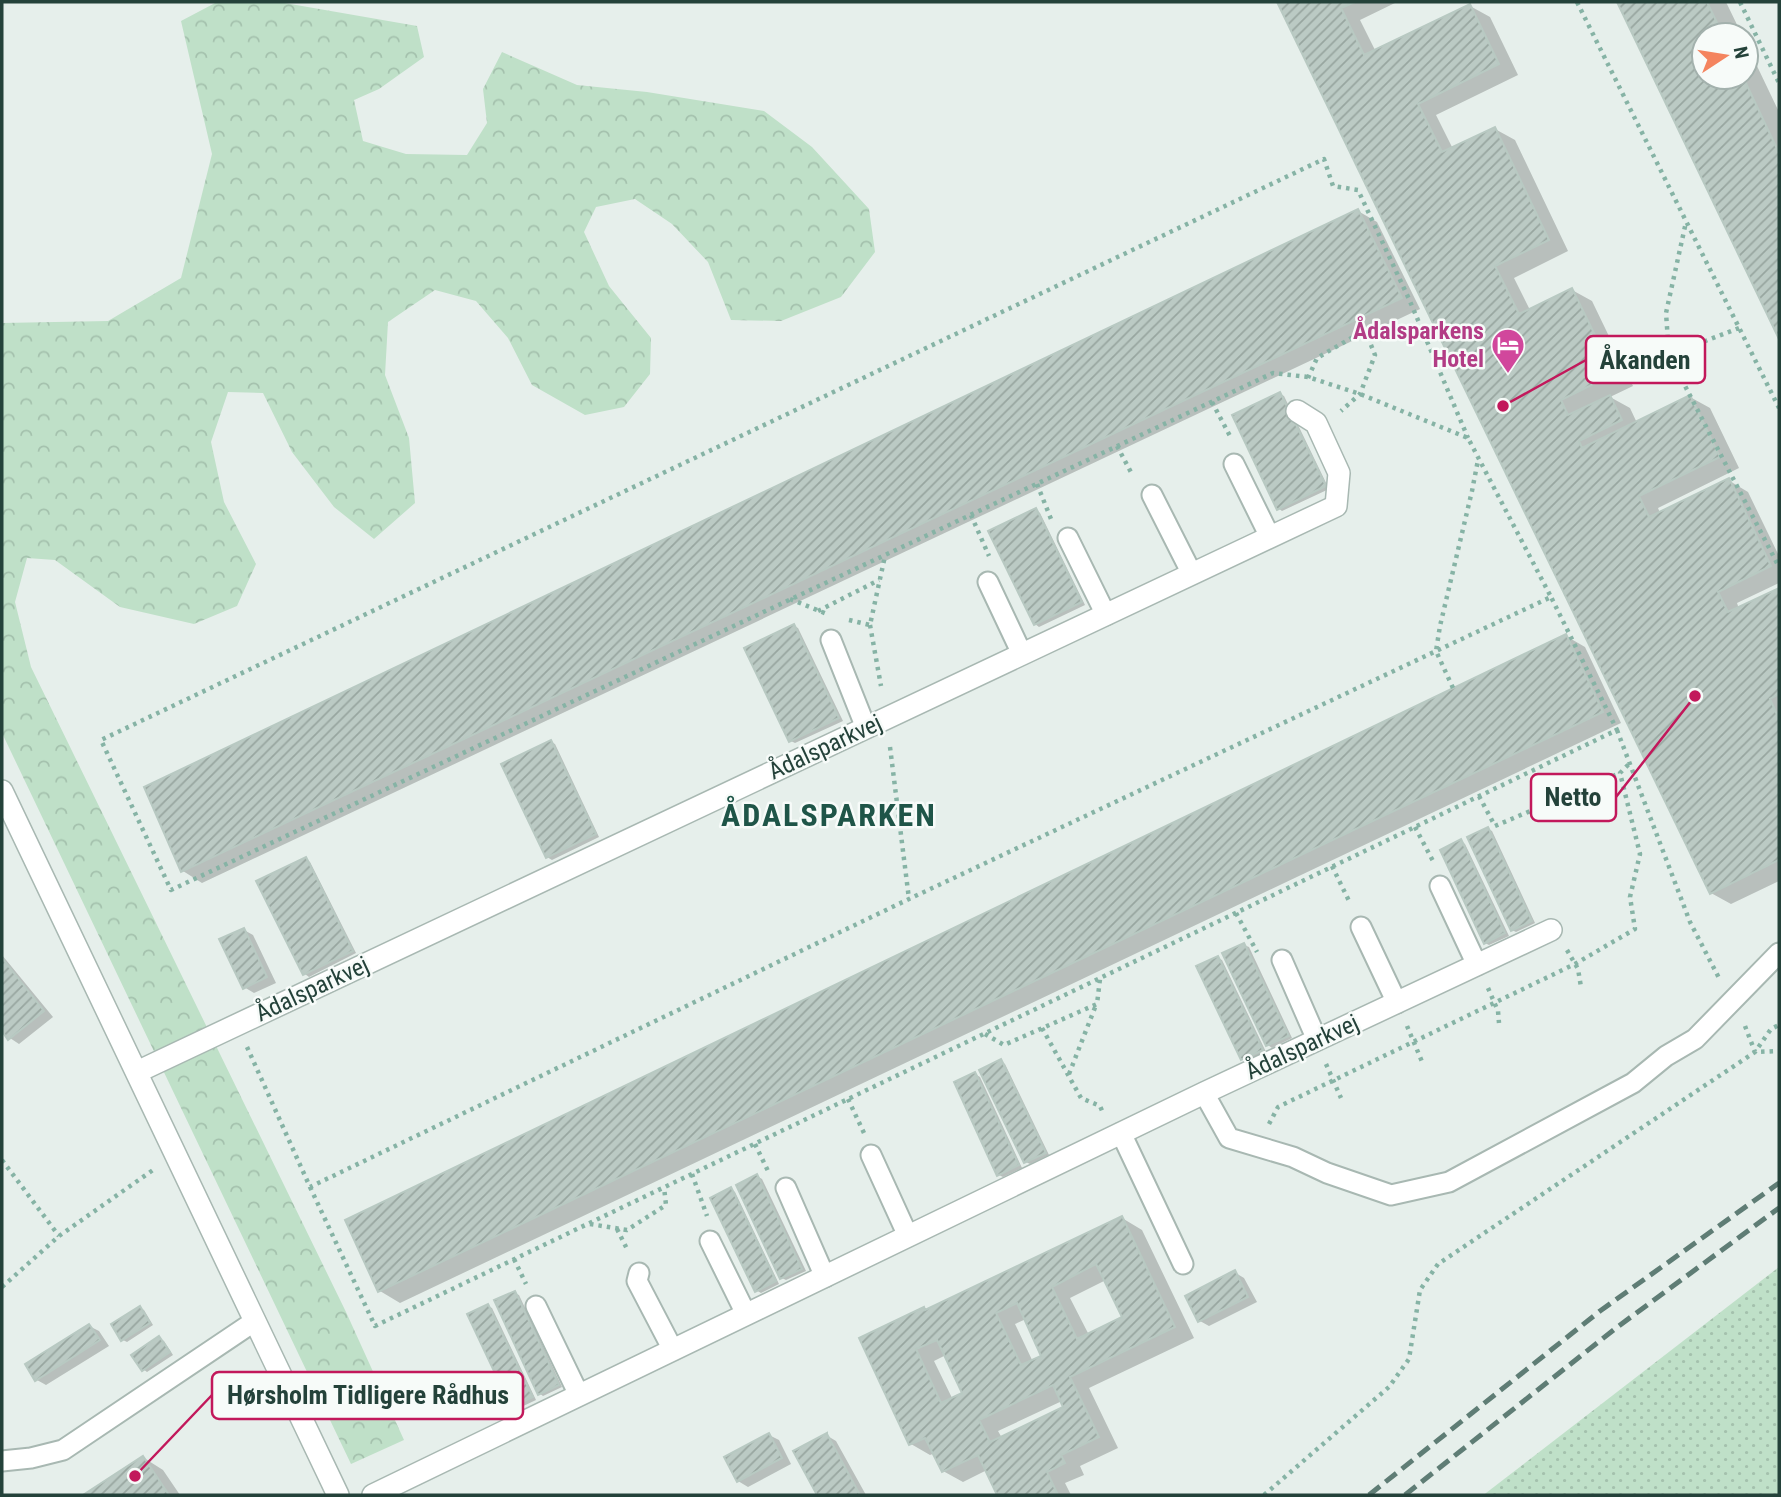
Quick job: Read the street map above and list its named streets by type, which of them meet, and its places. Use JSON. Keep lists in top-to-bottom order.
{
  "streets": {
    "street": ["Ådalsparkvej"]
  },
  "districts": ["ÅDALSPARKEN"],
  "places": {
    "hotel": ["Ådalsparkens Hotel"],
    "other": ["Åkanden", "Netto", "Hørsholm Tidligere Rådhus"]
  },
  "north": "right"
}
